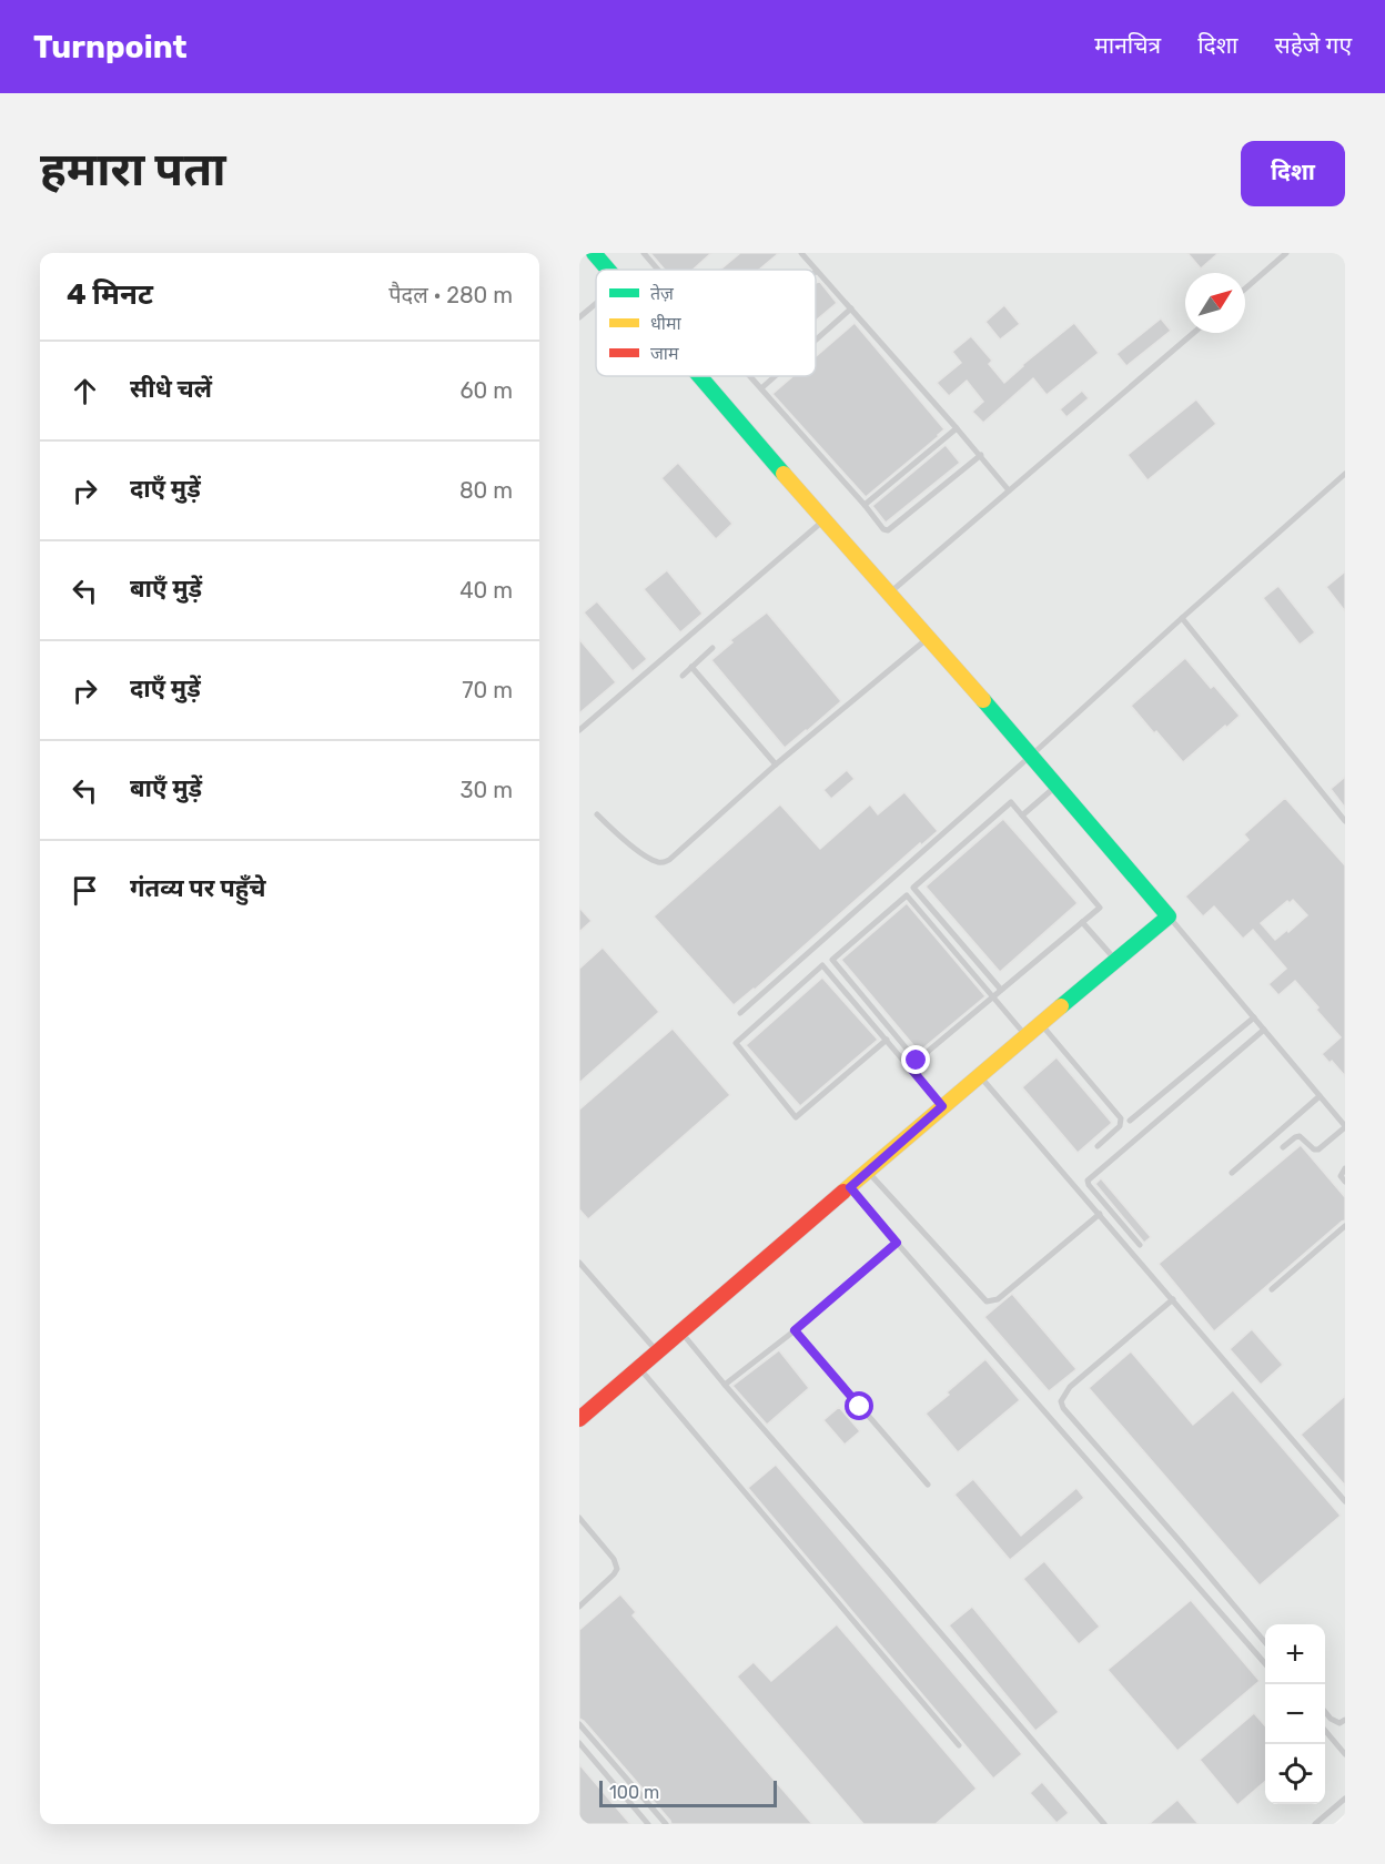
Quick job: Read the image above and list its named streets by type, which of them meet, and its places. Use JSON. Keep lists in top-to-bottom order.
{
  "legend": ["तेज़", "धीमा", "जाम"],
  "scale_bar": "100 m",
  "north": "top right",
  "page": {
    "header": "Turnpoint",
    "nav": ["मानचित्र", "दिशा", "सहेजे गए"],
    "buttons": "दिशा",
    "title": "हमारा पता",
    "heading": ["4 मिनट", "पैदल · 280 m"],
    "list": [
      ["सीधे चलें", "60 m"],
      ["दाएँ मुड़ें", "80 m"],
      ["बाएँ मुड़ें", "40 m"],
      ["दाएँ मुड़ें", "70 m"],
      ["बाएँ मुड़ें", "30 m"],
      "गंतव्य पर पहुँचे"
    ],
    "map_buttons": ["+", "−"],
    "scale": "100 m"
  }
}
